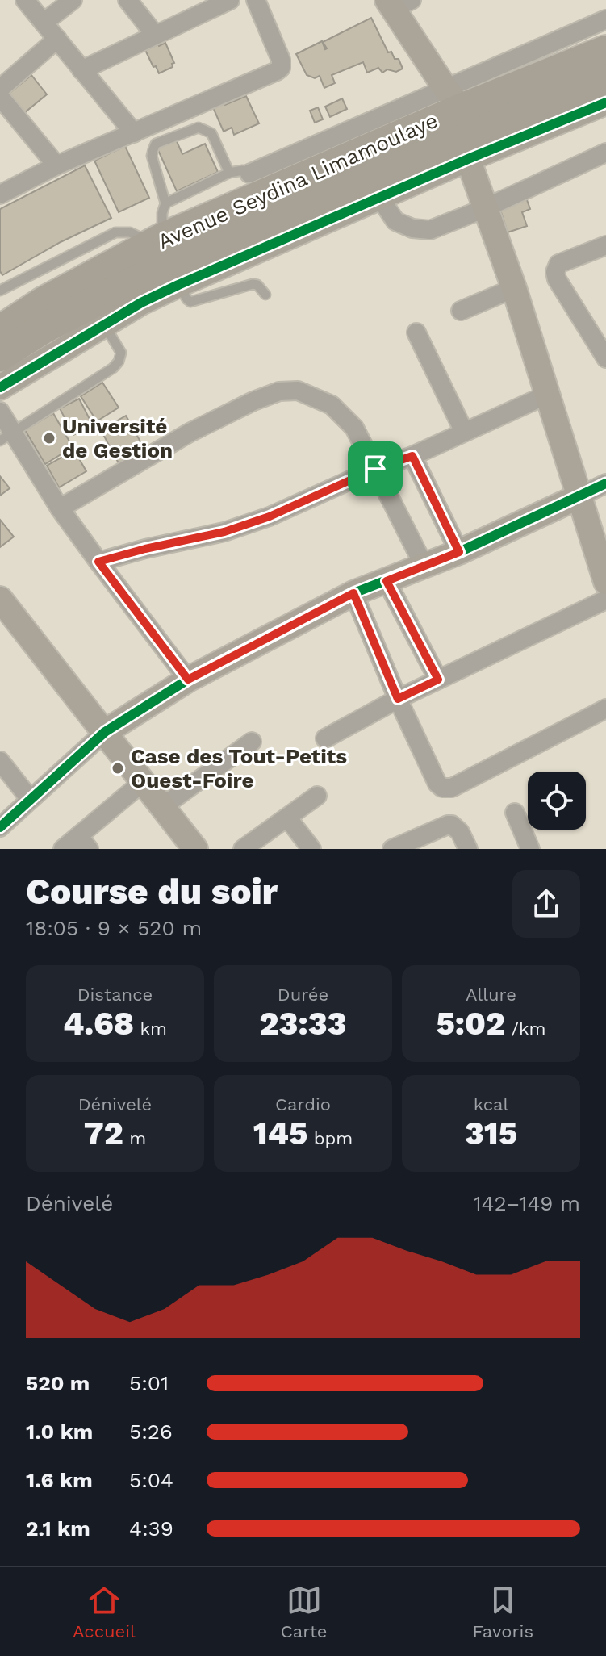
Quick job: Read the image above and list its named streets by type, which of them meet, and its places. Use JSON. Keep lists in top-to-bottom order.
{
  "streets": {
    "highway": ["Avenue Seydina Limamoulaye"]
  },
  "places": ["Université de Gestion", "Case des Tout-Petits Ouest-Foire"],
  "page": {
    "heading": ["Course du soir", "18:05 · 9 × 520 m"],
    "stats": [
      ["Distance", "4.68 km"],
      ["Durée", "23:33"],
      ["Allure", "5:02 /km"],
      ["Dénivelé", "72 m"],
      ["Cardio", "145 bpm"],
      ["kcal", "315"]
    ],
    "chart": ["Dénivelé", "142–149 m"],
    "list": [
      {
        "name": "520 m",
        "note": "5:01"
      },
      {
        "name": "1.0 km",
        "note": "5:26"
      },
      {
        "name": "1.6 km",
        "note": "5:04"
      },
      {
        "name": "2.1 km",
        "note": "4:39"
      }
    ],
    "tabs": ["Accueil", "Carte", "Favoris"]
  }
}
